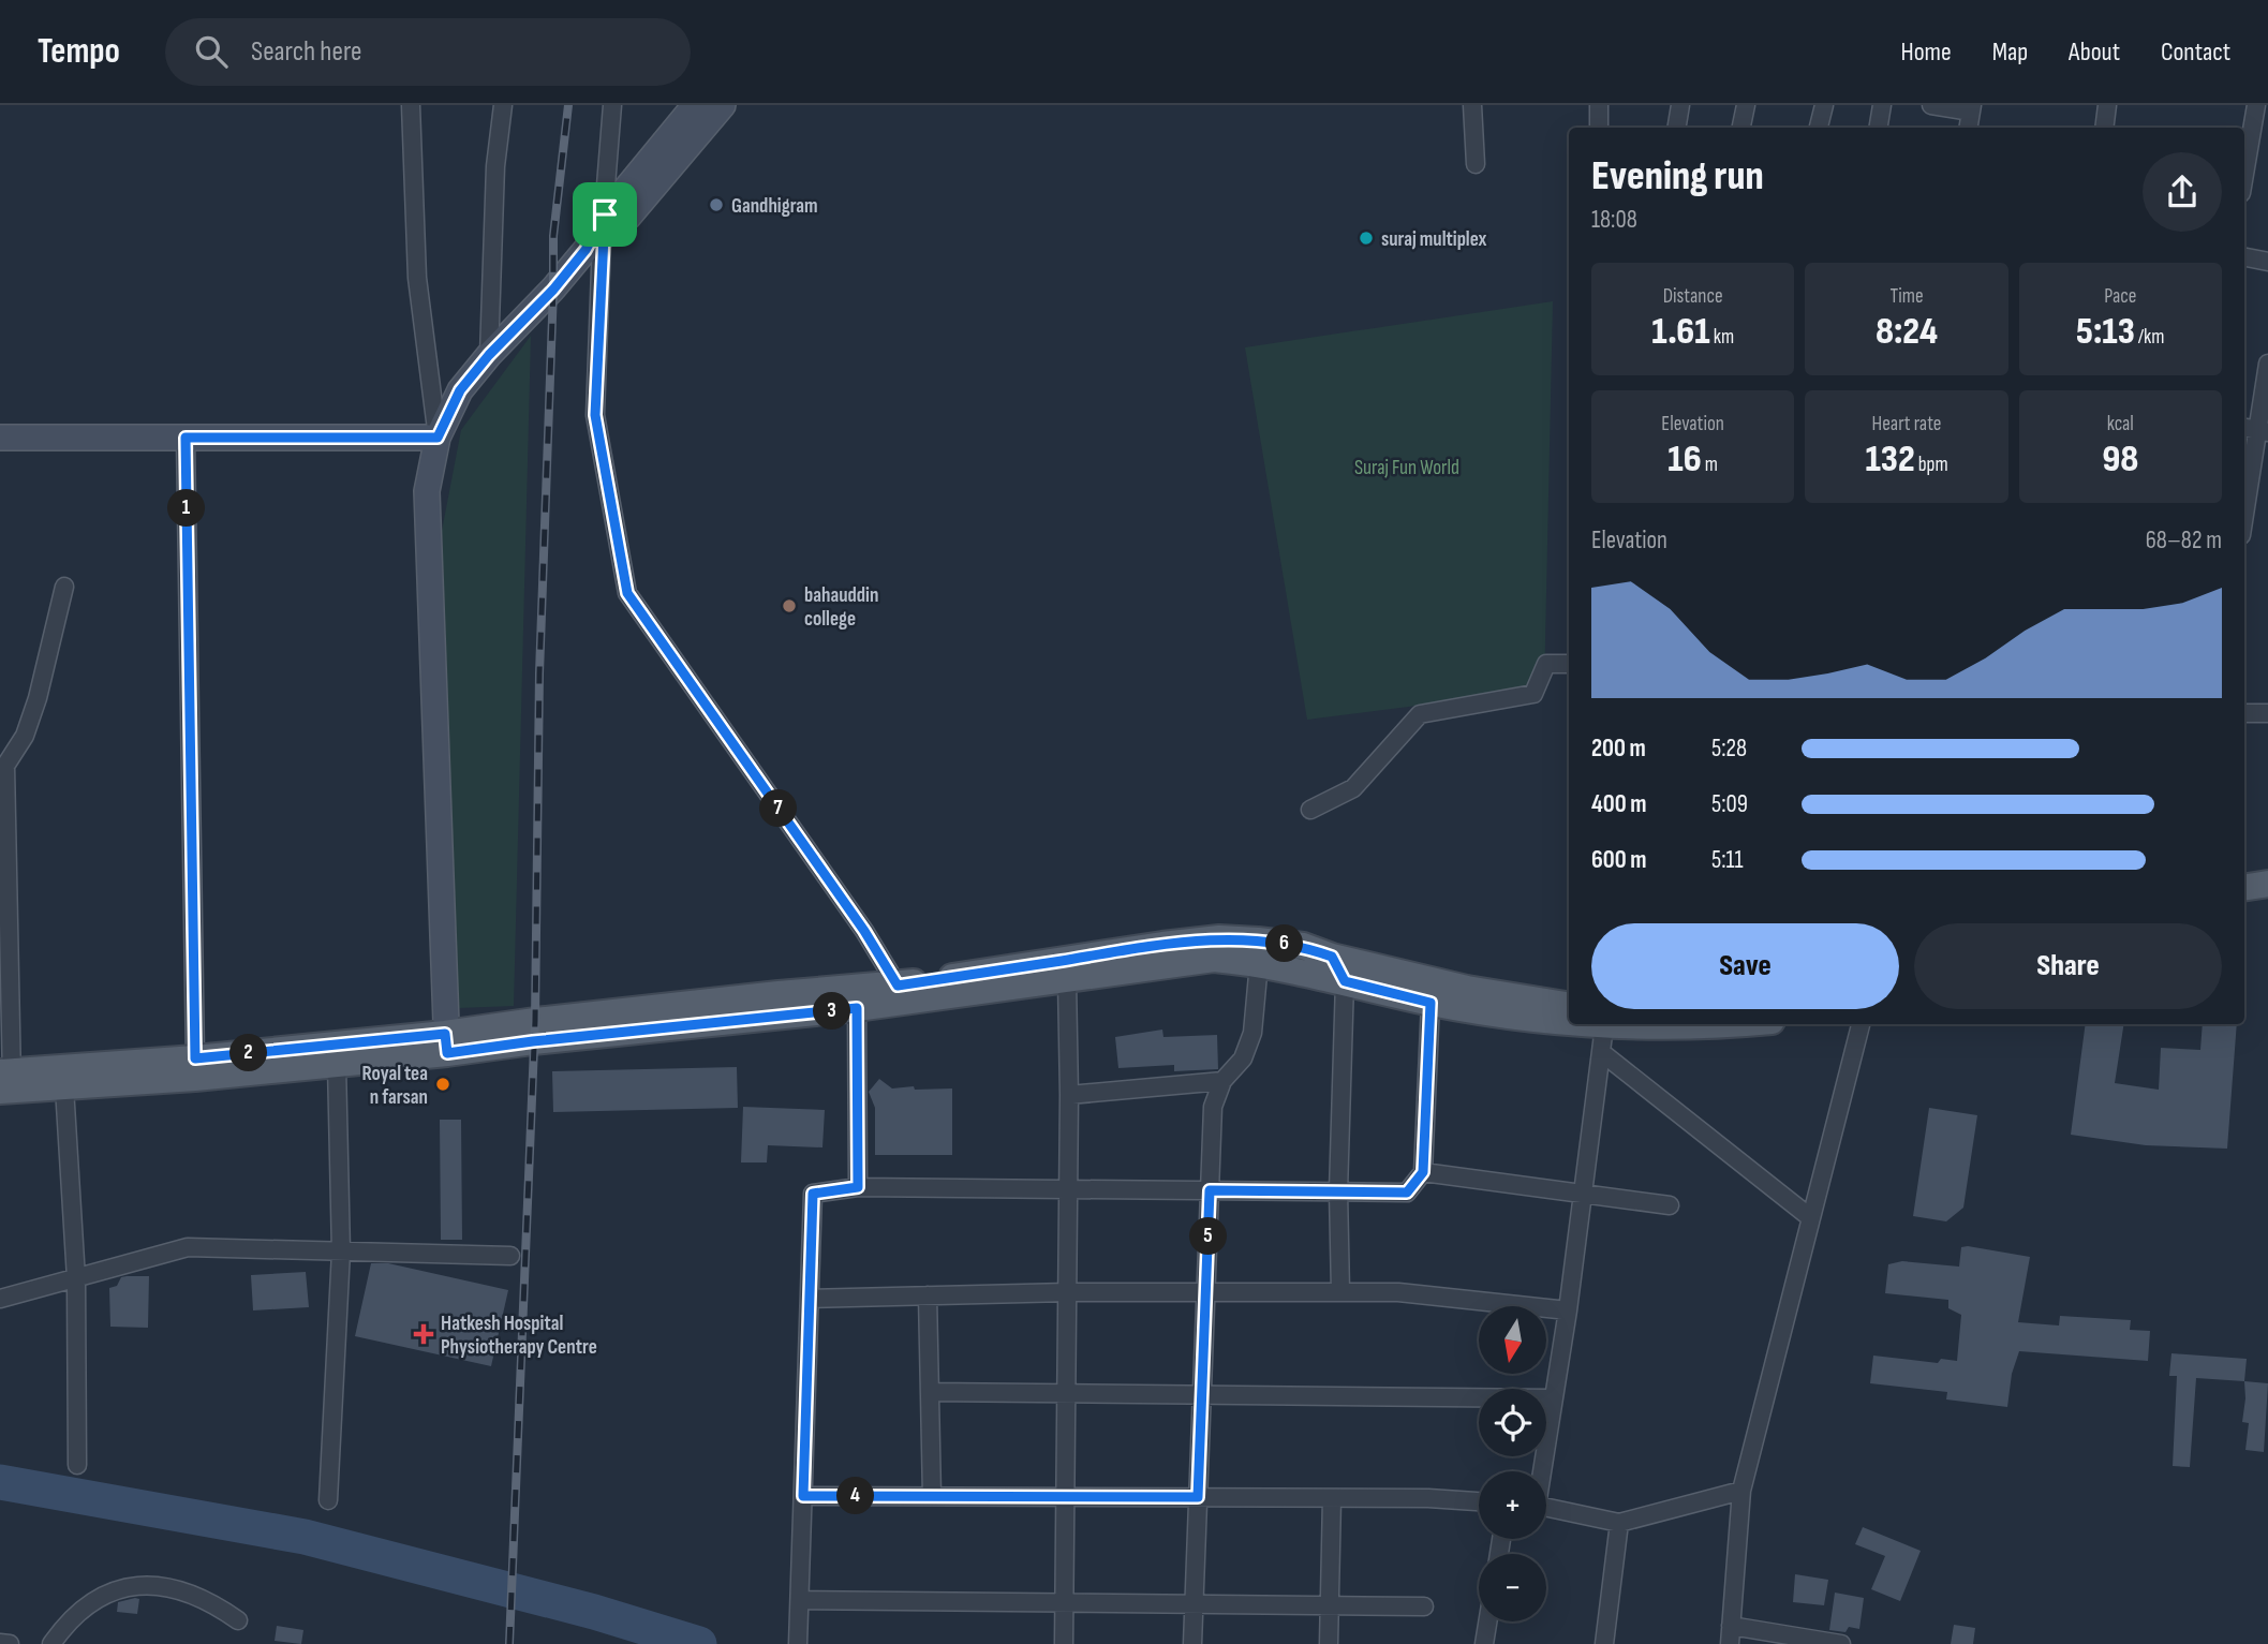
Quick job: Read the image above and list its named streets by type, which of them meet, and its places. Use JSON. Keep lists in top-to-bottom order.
{
  "parks": ["Suraj Fun World"],
  "places": {
    "other": [
      "Gandhigram",
      "suraj multiplex",
      "bahauddin college",
      "Royal tea n farsan"
    ],
    "health": ["Hatkesh Hospital Physiotherapy Centre"]
  },
  "north": "bottom",
  "page": {
    "header": "Tempo",
    "search": "Search here",
    "nav": [
      "Home",
      "Map",
      "About",
      "Contact"
    ],
    "heading": ["Evening run", "18:08"],
    "stats": [
      ["Distance", "1.61 km"],
      ["Time", "8:24"],
      ["Pace", "5:13 /km"],
      ["Elevation", "16 m"],
      ["Heart rate", "132 bpm"],
      ["kcal", "98"]
    ],
    "pins": [
      "1",
      "7",
      "6",
      "3",
      "2",
      "5",
      "4"
    ],
    "chart": ["Elevation", "68–82 m"],
    "list": [
      {
        "name": "200 m",
        "note": "5:28"
      },
      {
        "name": "400 m",
        "note": "5:09"
      },
      {
        "name": "600 m",
        "note": "5:11"
      }
    ],
    "buttons": ["Save", "Share"],
    "map_buttons": ["+", "−"]
  }
}
